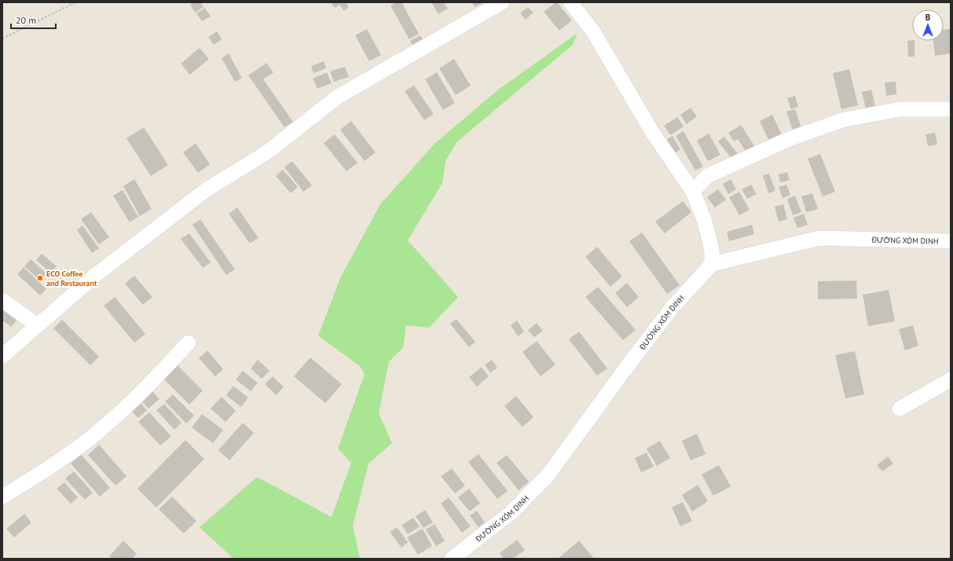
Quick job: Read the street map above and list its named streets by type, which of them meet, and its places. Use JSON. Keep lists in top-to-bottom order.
{
  "streets": {
    "street": ["ĐƯỜNG XÓM DINH"]
  },
  "places": ["ECO Coffee and Restaurant"],
  "scale_bar": "20 m",
  "north": "top"
}
